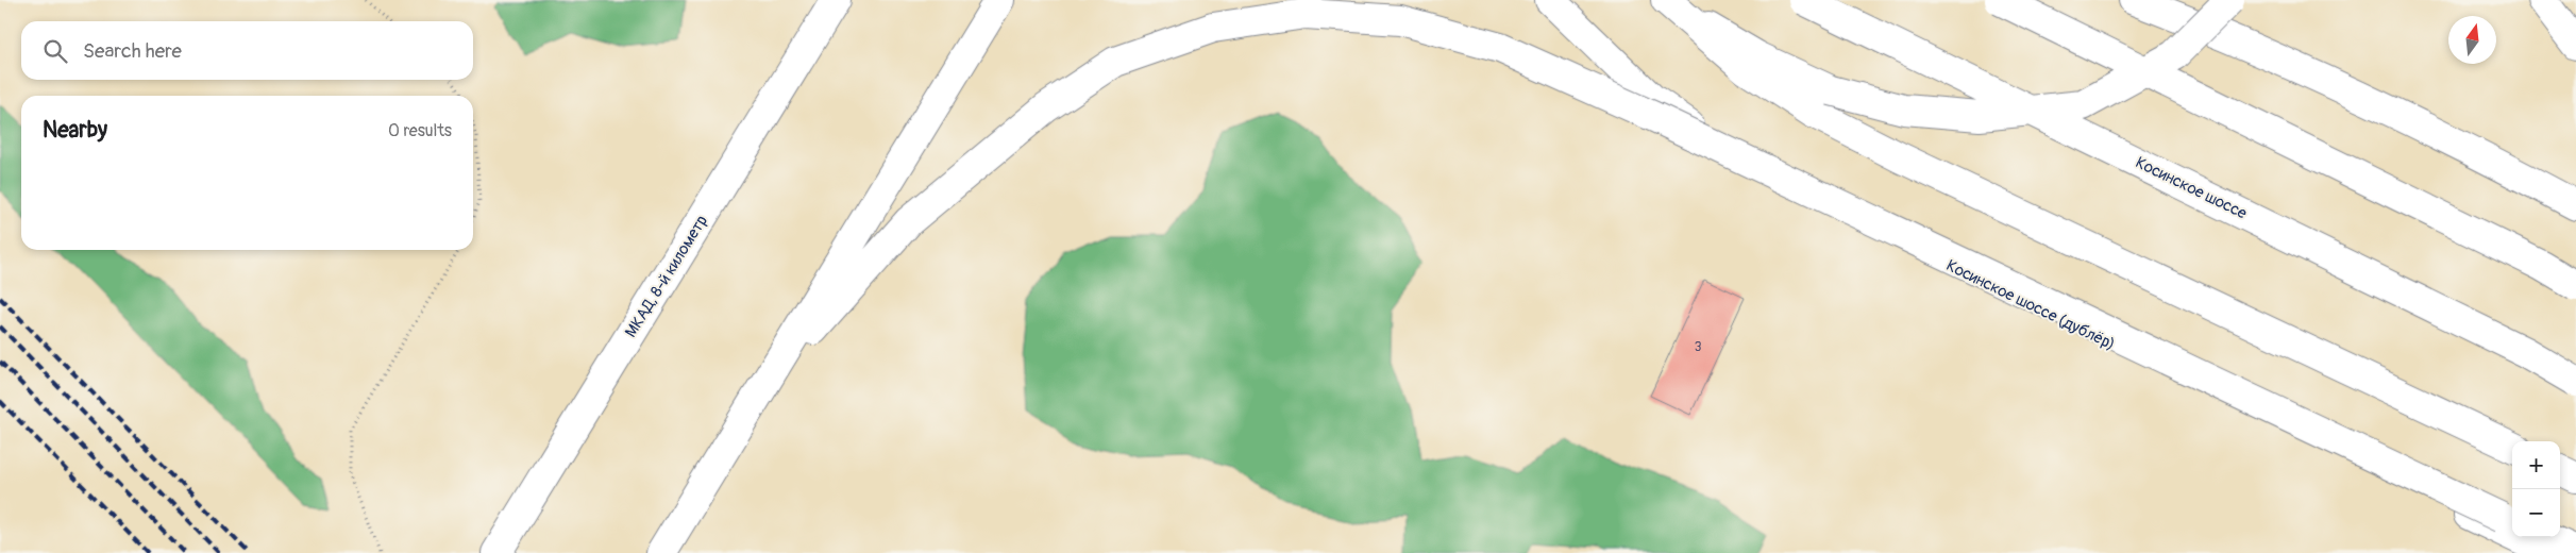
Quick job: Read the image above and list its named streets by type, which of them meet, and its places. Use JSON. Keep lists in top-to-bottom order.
{
  "streets": {
    "main road": ["Косинское шоссе", "МКАД, 8-й километр", "Косинское шоссе (дублёр)"]
  },
  "house_numbers": ["3"],
  "north": "top",
  "page": {
    "search": "Search here",
    "heading": ["Nearby", "0 results"],
    "map_buttons": ["+", "−"]
  }
}
